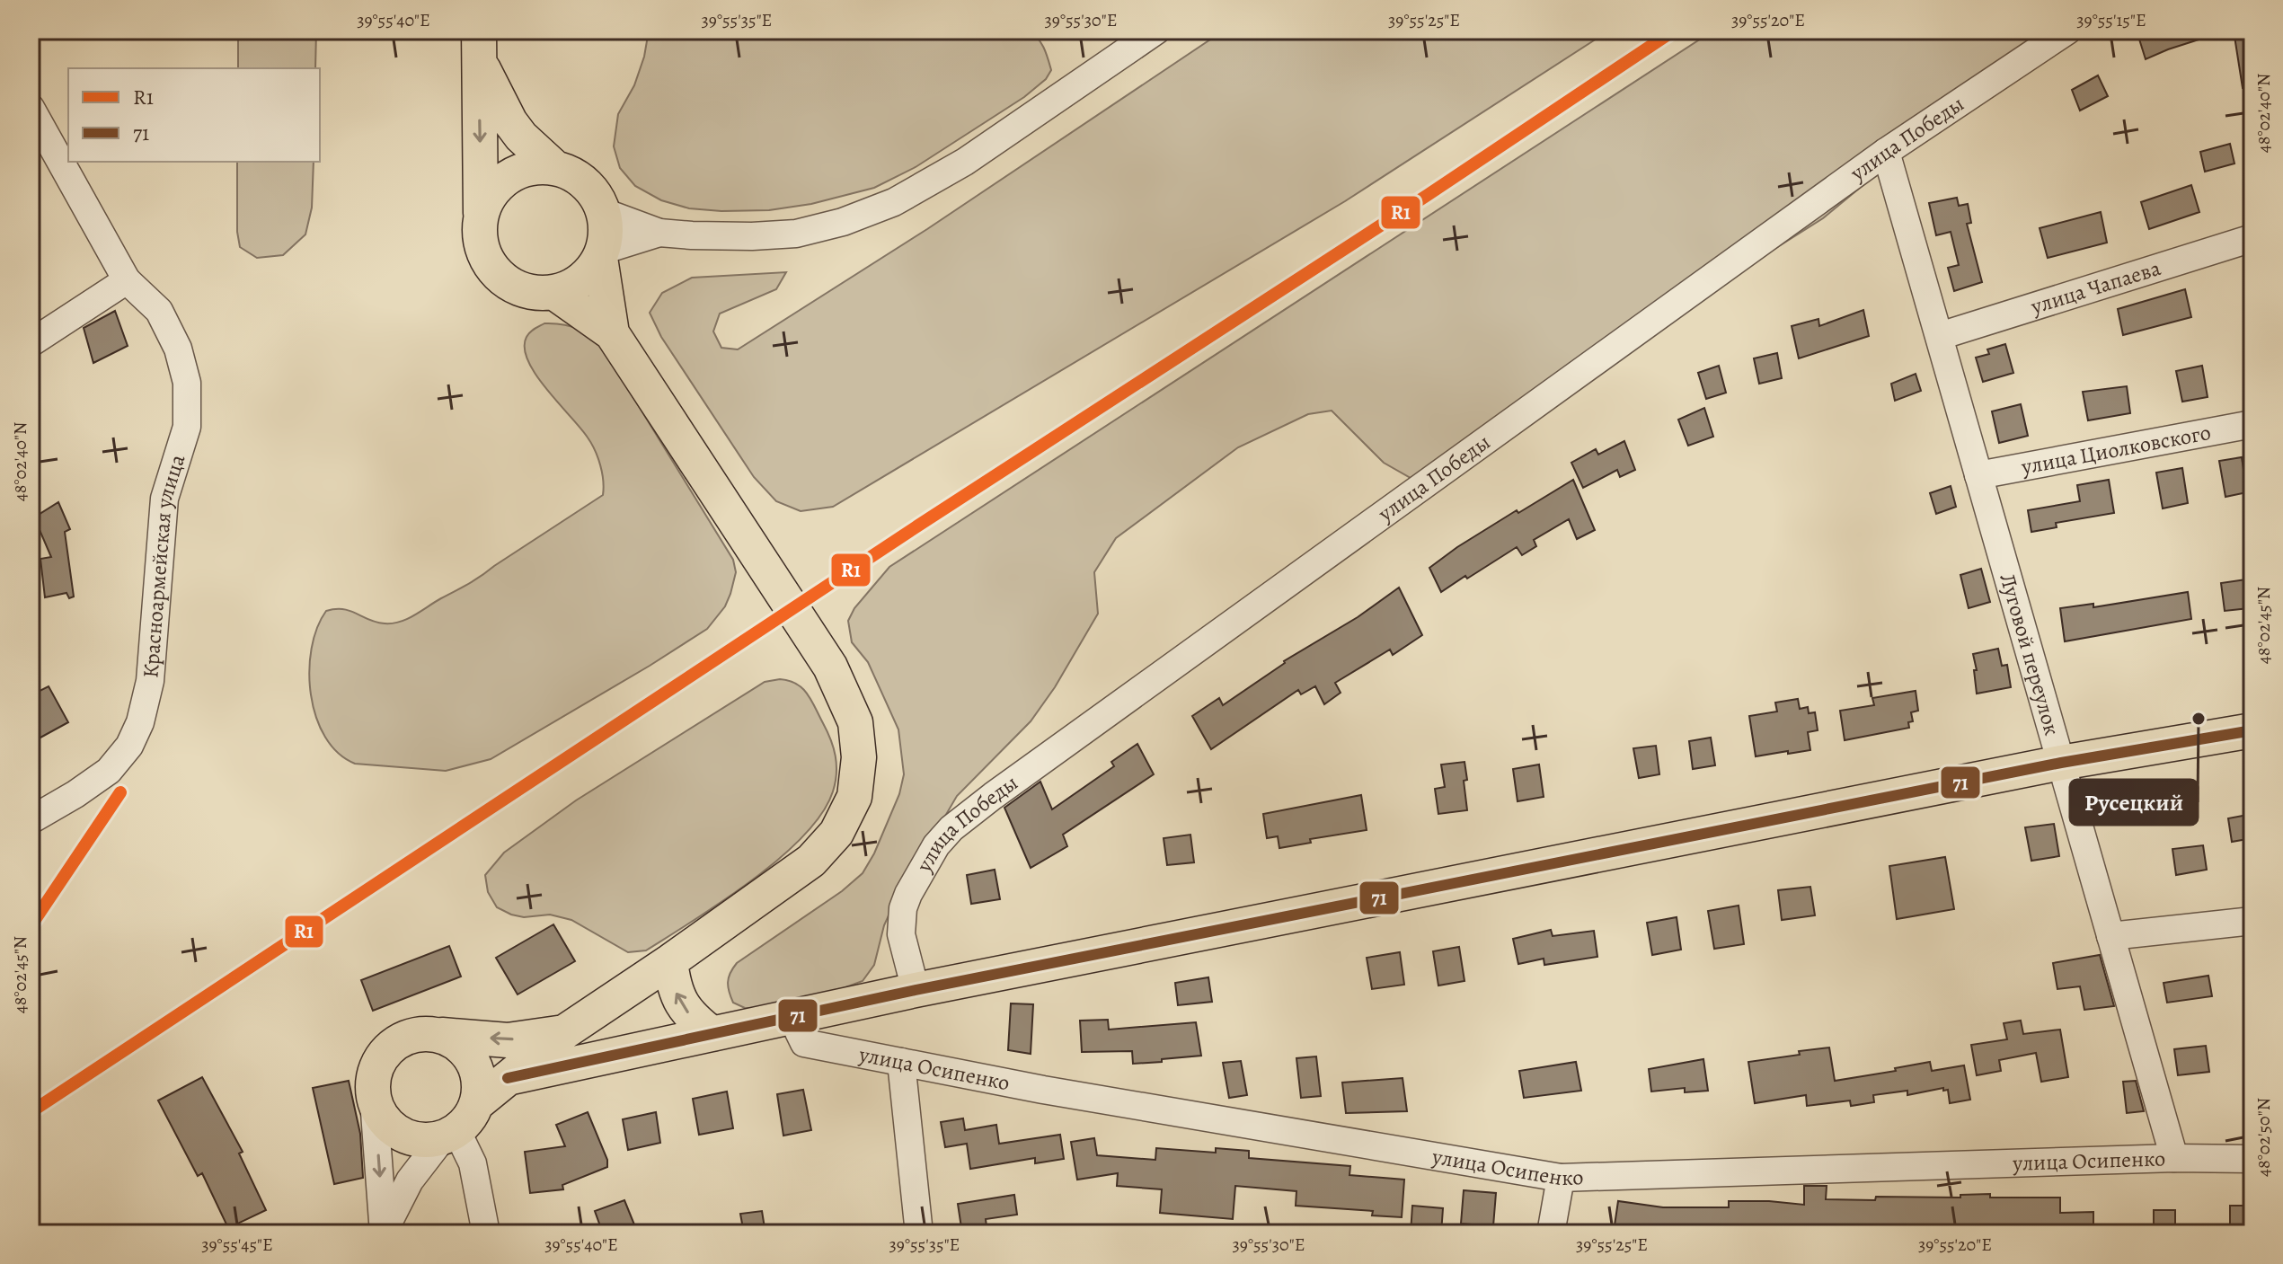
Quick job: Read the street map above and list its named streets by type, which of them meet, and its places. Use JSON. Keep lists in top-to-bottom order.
{
  "streets": {
    "street": [
      "улица Победы",
      "улица Чапаева",
      "улица Циолковского",
      "Красноармейская улица",
      "Луговой переулок",
      "улица Осипенко"
    ]
  },
  "crossings": [
    ["улица Победы", "Луговой переулок"],
    ["улица Чапаева", "Луговой переулок"],
    ["улица Циолковского", "Луговой переулок"],
    ["Луговой переулок", "улица Осипенко"]
  ],
  "places": ["Русецкий"],
  "lines": ["transit line R1", "transit line 71"],
  "legend": ["R1", "71"],
  "coordinates": [
    "39°55'40\"E",
    "39°55'35\"E",
    "39°55'30\"E",
    "39°55'25\"E",
    "39°55'20\"E",
    "39°55'15\"E",
    "48°02'40\"N",
    "48°02'45\"N",
    "48°02'50\"N",
    "39°55'45\"E"
  ]
}
